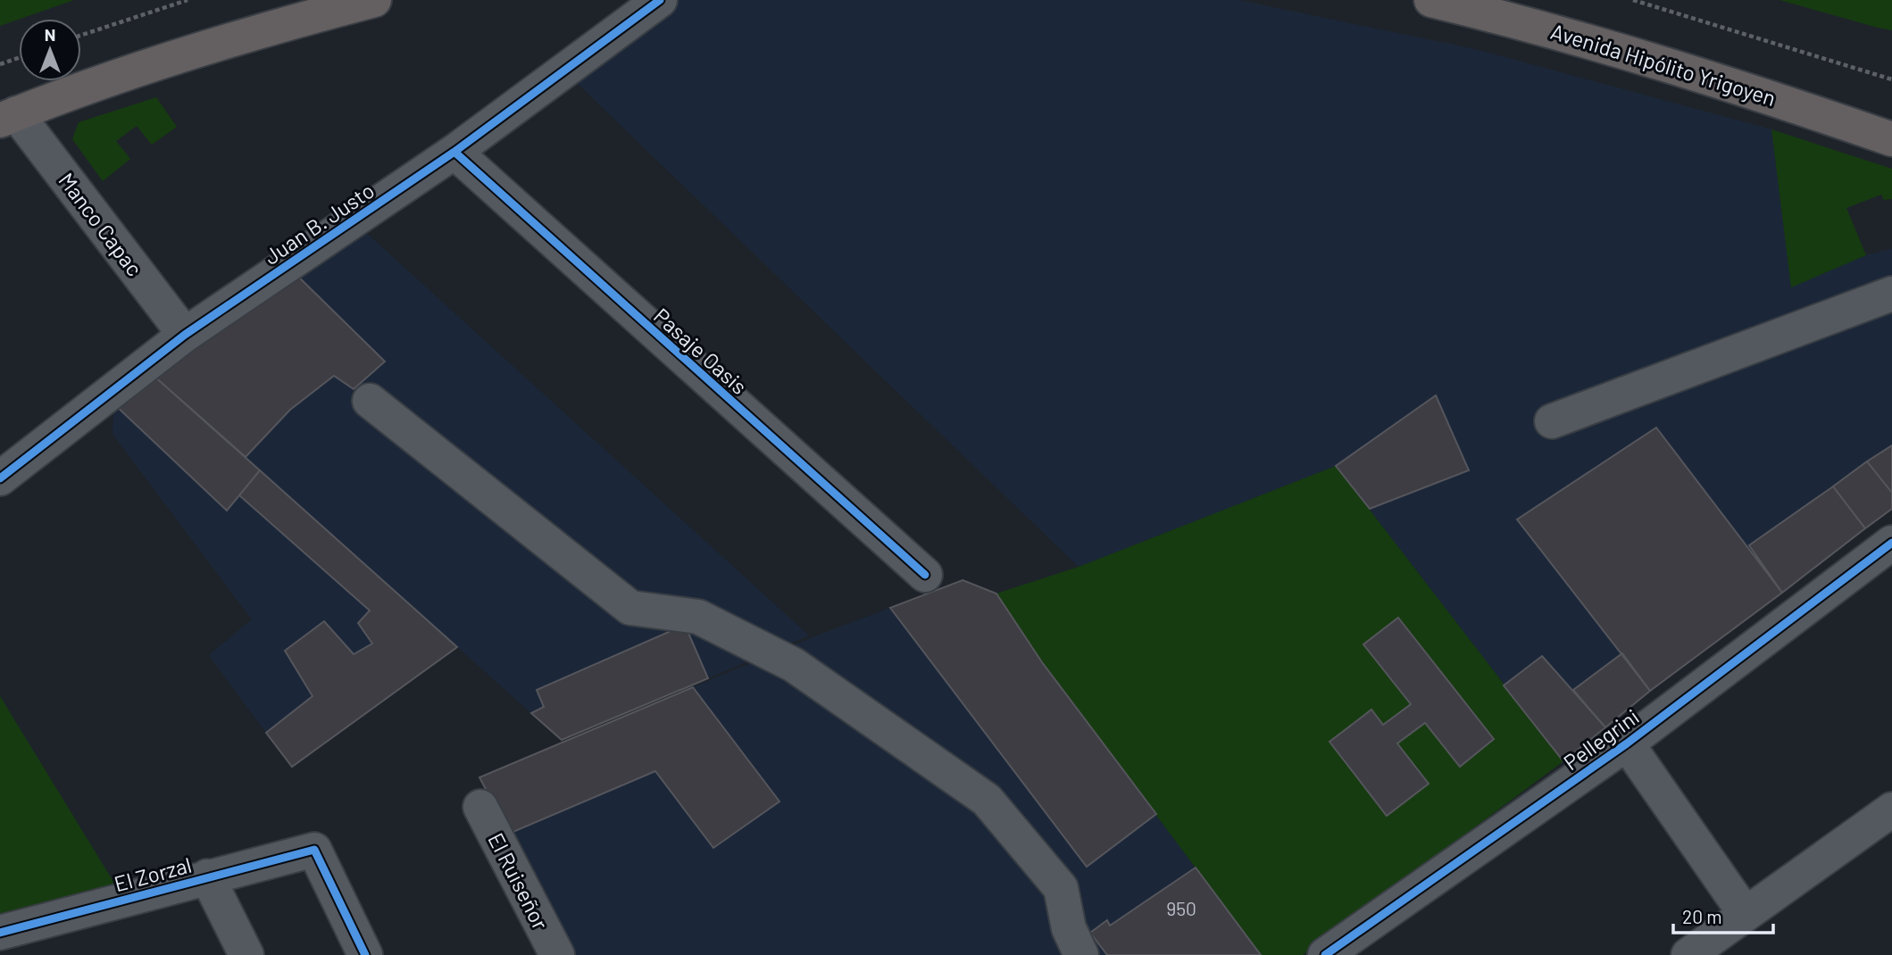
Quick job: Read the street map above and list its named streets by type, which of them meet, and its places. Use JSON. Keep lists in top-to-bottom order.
{
  "streets": {
    "main road": ["Avenida Hipólito Yrigoyen"],
    "street": [
      "Juan B. Justo",
      "Manco Capac",
      "Pasaje Oasis",
      "Pellegrini",
      "El Zorzal",
      "El Ruiseñor"
    ]
  },
  "crossings": [
    ["Juan B. Justo", "Manco Capac"],
    ["Juan B. Justo", "Pasaje Oasis"]
  ],
  "house_numbers": ["950"],
  "scale_bar": "20 m",
  "north": "top"
}
